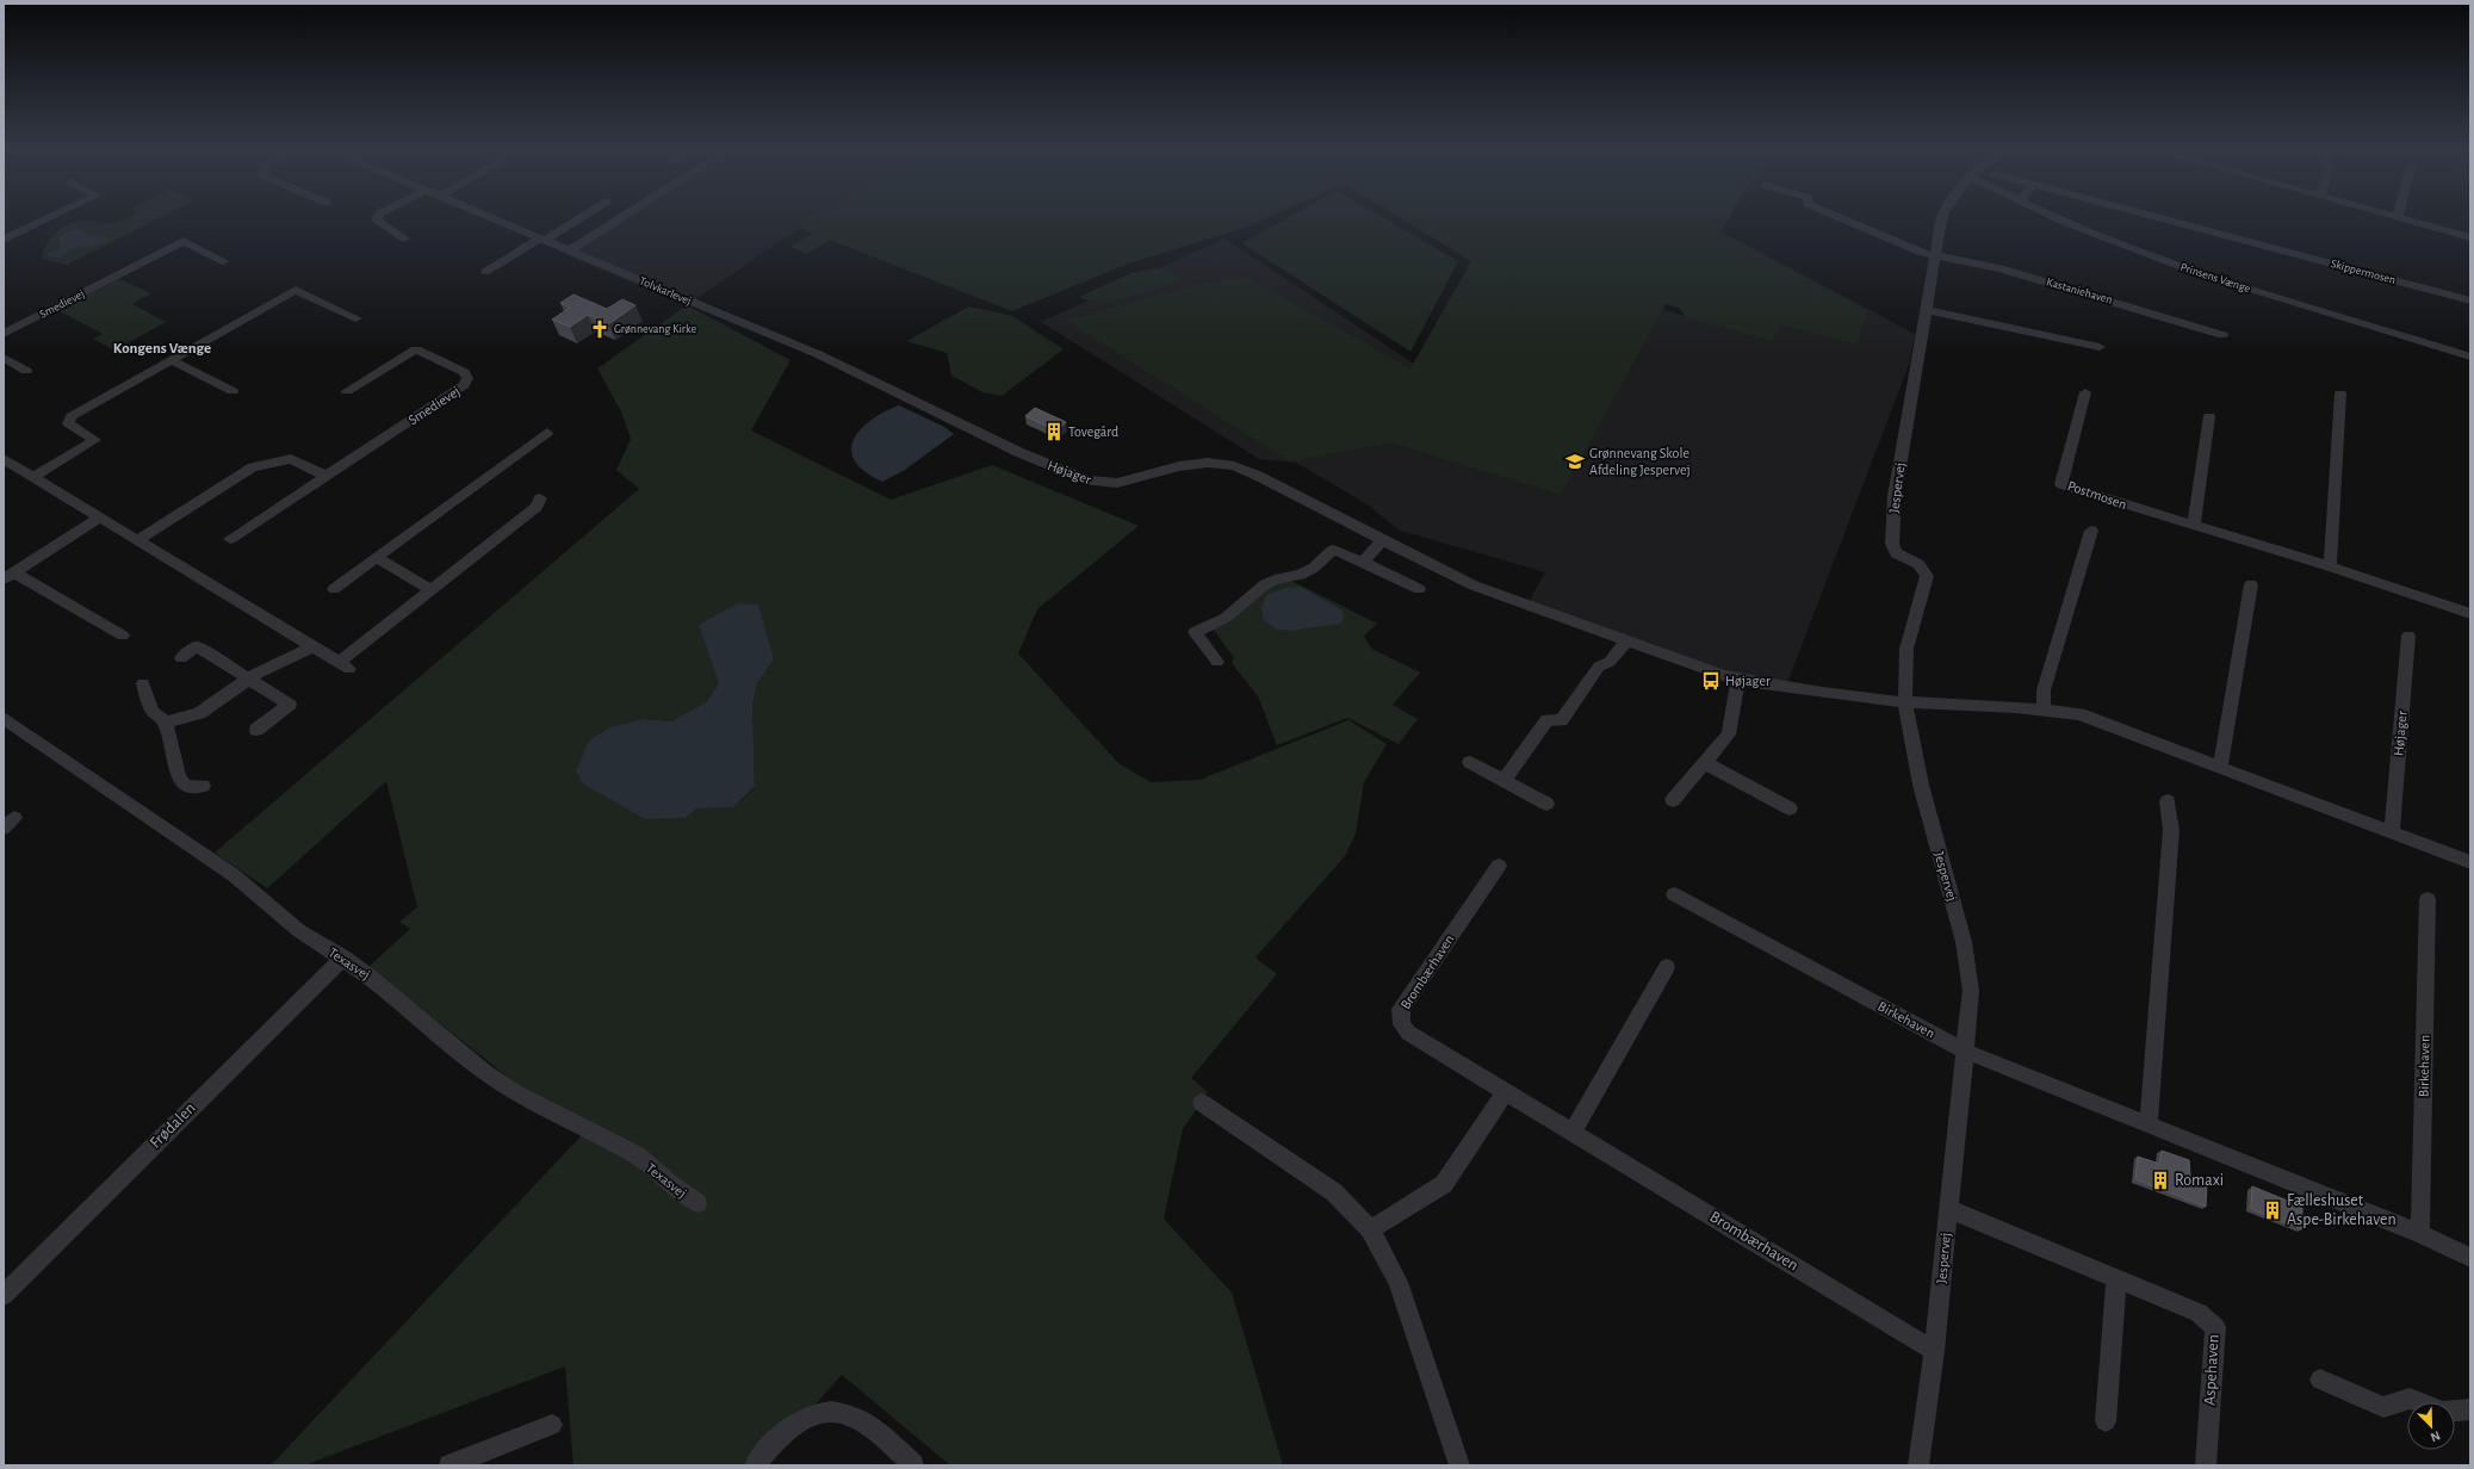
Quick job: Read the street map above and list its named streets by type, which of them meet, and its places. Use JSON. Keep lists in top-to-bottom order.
{
  "streets": {
    "street": [
      "Skippermosen",
      "Prinsens Vænge",
      "Tolvkarlevej",
      "Kastaniehaven",
      "Smedievej",
      "Højager",
      "Jespervej",
      "Postmosen",
      "Texasvej",
      "Brombærhaven",
      "Birkehaven",
      "Frødalen",
      "Aspehaven"
    ]
  },
  "crossings": [
    ["Tolvkarlevej", "Højager"],
    ["Kastaniehaven", "Jespervej"],
    ["Højager", "Jespervej"],
    ["Jespervej", "Brombærhaven"],
    ["Jespervej", "Birkehaven"],
    ["Jespervej", "Aspehaven"],
    ["Texasvej", "Frødalen"]
  ],
  "districts": ["Kongens Vænge"],
  "places": {
    "church": ["Grønnevang Kirke"],
    "building": ["Tovegård", "Romaxi", "Fælleshuset Aspe-Birkehaven"],
    "school or university": ["Grønnevang Skole Afdeling Jespervej"],
    "bus stop": ["Højager"]
  },
  "north": "bottom right"
}
